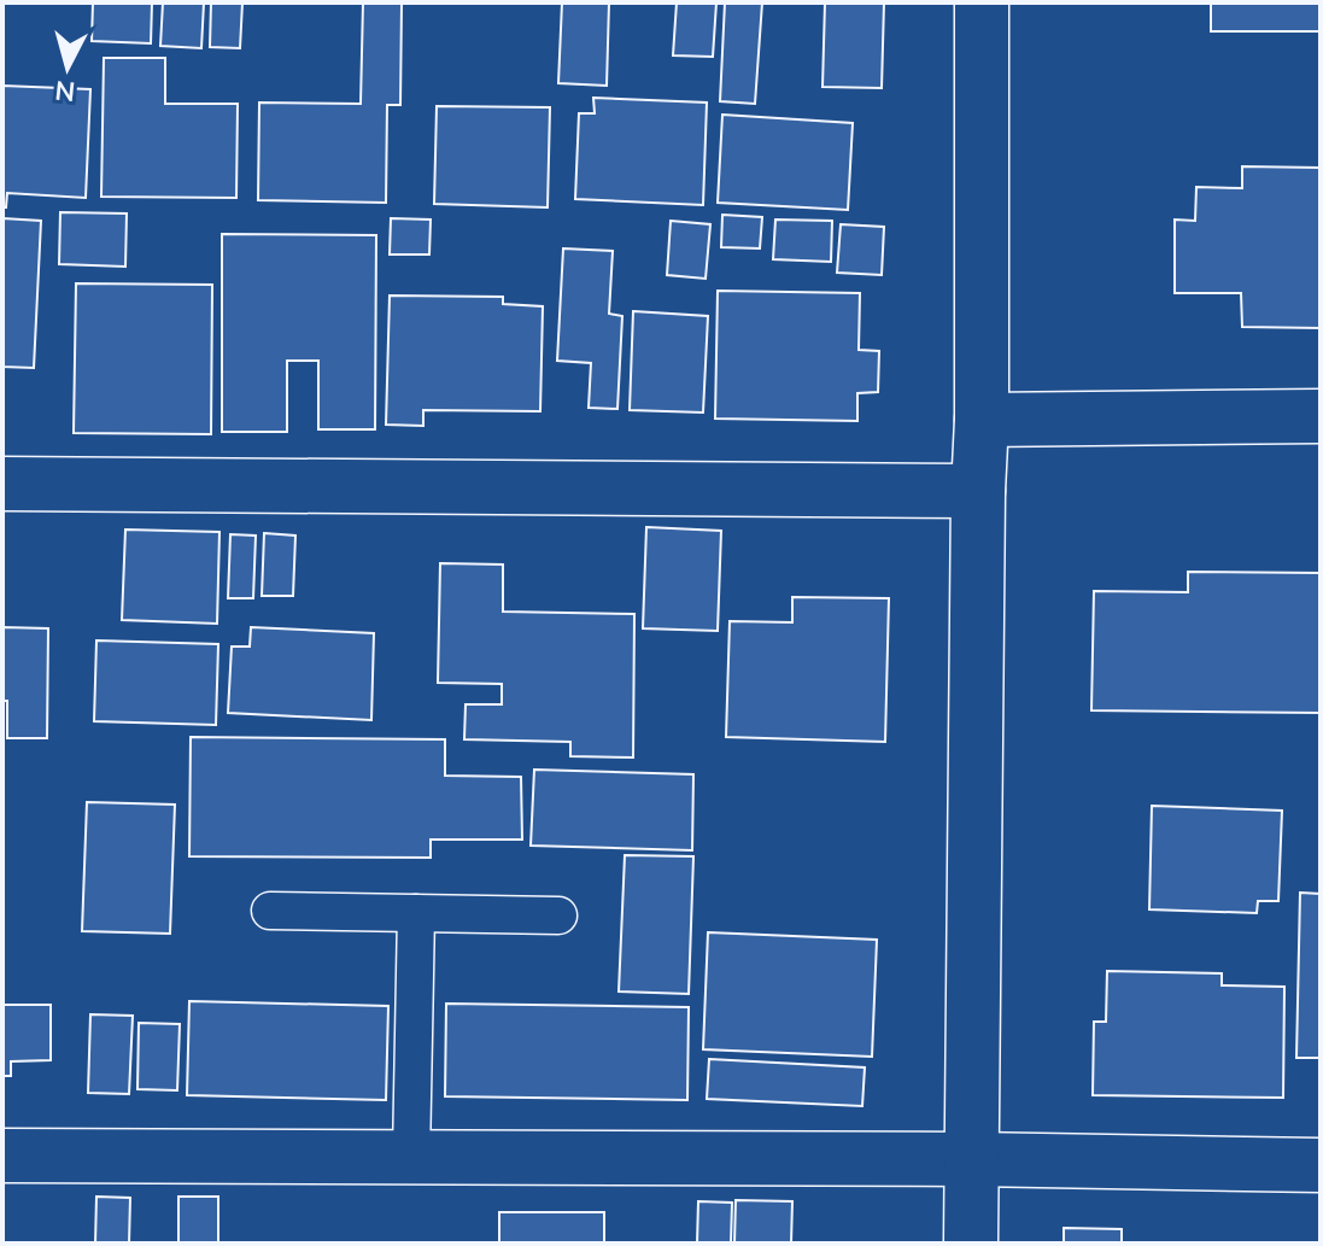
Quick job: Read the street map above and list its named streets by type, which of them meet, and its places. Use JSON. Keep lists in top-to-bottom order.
{
  "north": "bottom"
}
